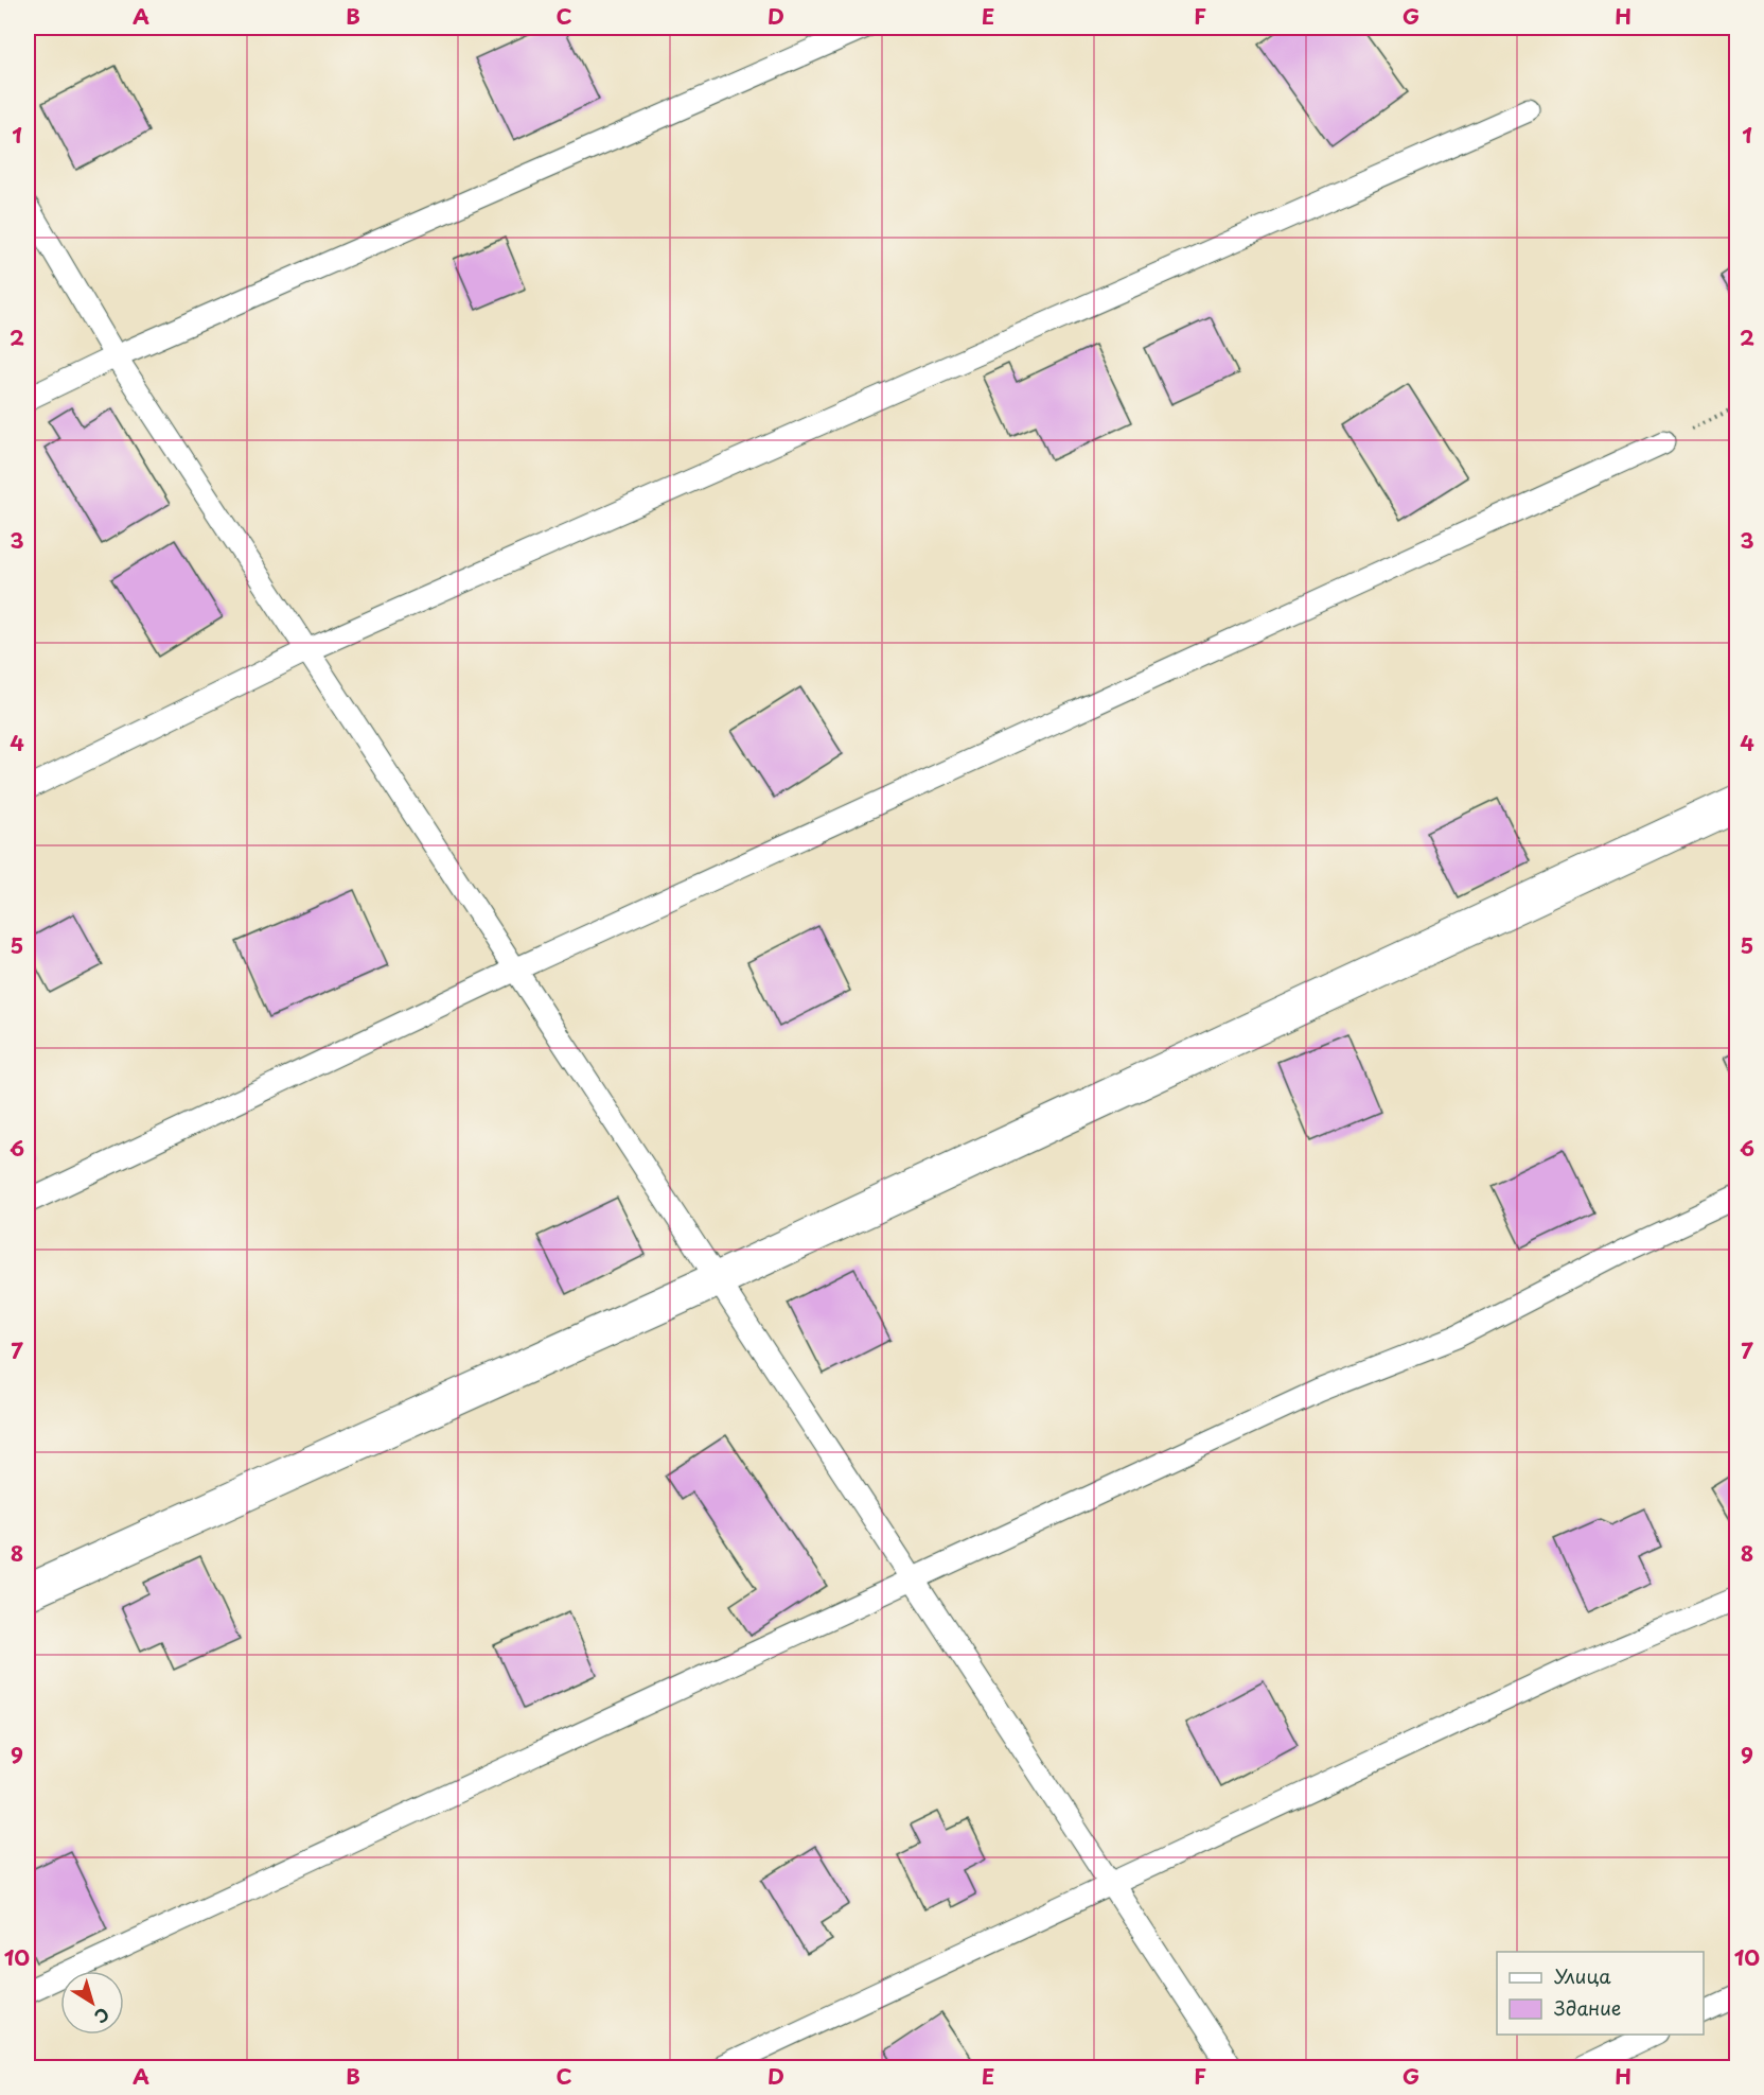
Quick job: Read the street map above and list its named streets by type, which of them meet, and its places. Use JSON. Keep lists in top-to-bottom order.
{
  "legend": ["Улица", "Здание"],
  "north": "bottom right",
  "grid": {
    "columns": [
      "A",
      "B",
      "C",
      "D",
      "E",
      "F",
      "G",
      "H"
    ],
    "rows": [
      "1",
      "2",
      "3",
      "4",
      "5",
      "6",
      "7",
      "8",
      "9",
      "10"
    ]
  }
}
